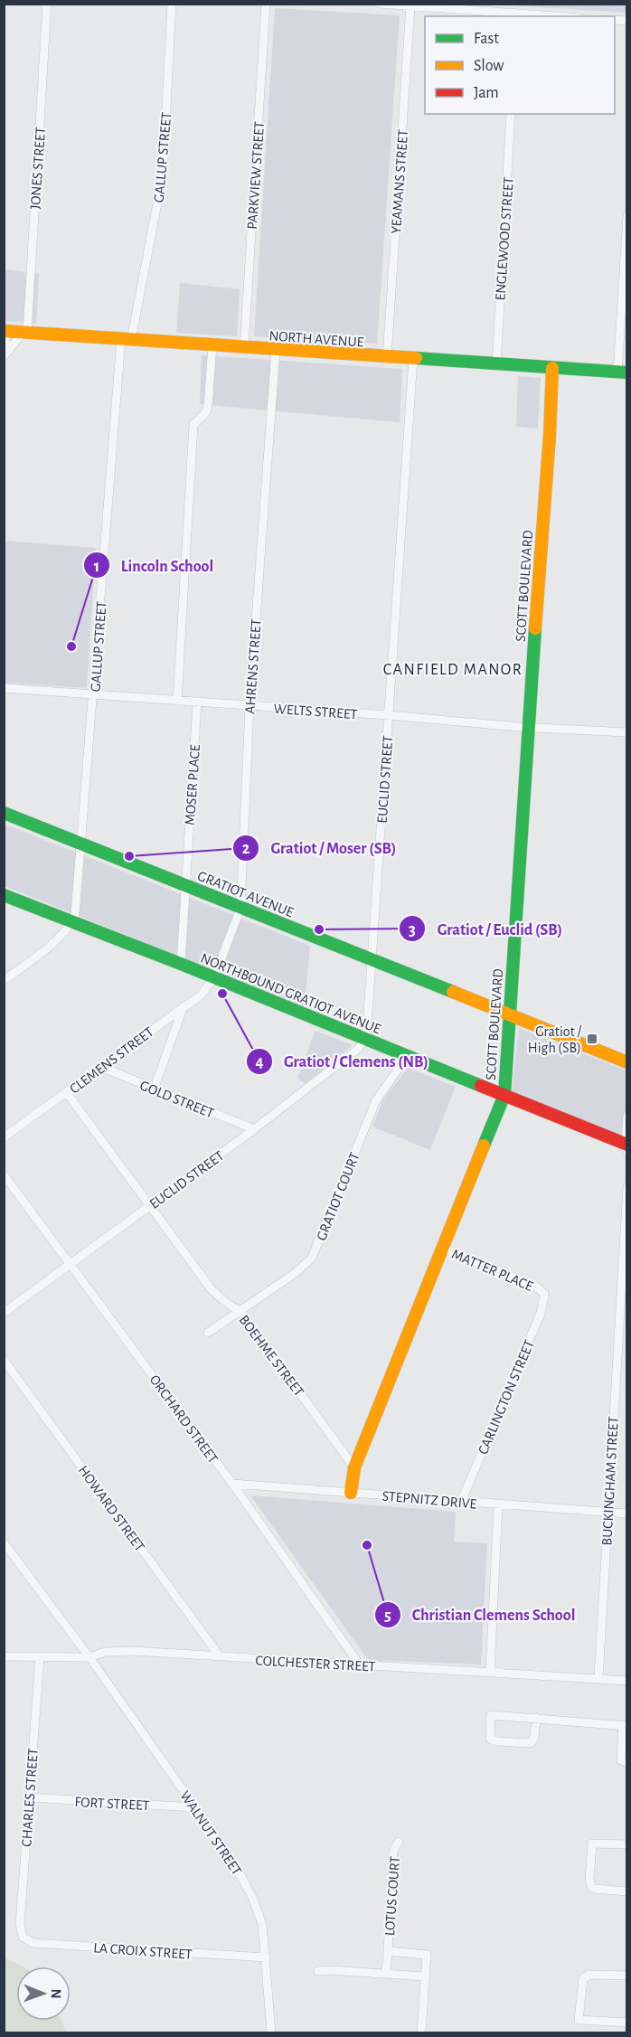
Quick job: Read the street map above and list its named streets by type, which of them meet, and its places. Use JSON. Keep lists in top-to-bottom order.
{
  "streets": {
    "main road": [
      "NORTH AVENUE",
      "SCOTT BOULEVARD",
      "GRATIOT AVENUE",
      "NORTHBOUND GRATIOT AVENUE"
    ],
    "street": [
      "GALLUP STREET",
      "JONES STREET",
      "PARKVIEW STREET",
      "YEAMANS STREET",
      "ENGLEWOOD STREET",
      "AHRENS STREET",
      "WELTS STREET",
      "EUCLID STREET",
      "MOSER PLACE",
      "CLEMENS STREET",
      "GOLD STREET",
      "GRATIOT COURT",
      "MATTER PLACE",
      "BOEHME STREET",
      "CARLINGTON STREET",
      "ORCHARD STREET",
      "BUCKINGHAM STREET",
      "STEPNITZ DRIVE",
      "HOWARD STREET",
      "COLCHESTER STREET",
      "CHARLES STREET",
      "FORT STREET",
      "WALNUT STREET",
      "LOTUS COURT",
      "LA CROIX STREET"
    ]
  },
  "crossings": [
    ["GALLUP STREET", "NORTH AVENUE"],
    ["GALLUP STREET", "WELTS STREET"],
    ["GALLUP STREET", "GRATIOT AVENUE"],
    ["GALLUP STREET", "NORTHBOUND GRATIOT AVENUE"],
    ["JONES STREET", "NORTH AVENUE"],
    ["PARKVIEW STREET", "NORTH AVENUE"],
    ["YEAMANS STREET", "NORTH AVENUE"],
    ["ENGLEWOOD STREET", "NORTH AVENUE"],
    ["NORTH AVENUE", "SCOTT BOULEVARD"],
    ["NORTH AVENUE", "AHRENS STREET"],
    ["NORTH AVENUE", "EUCLID STREET"],
    ["SCOTT BOULEVARD", "WELTS STREET"],
    ["SCOTT BOULEVARD", "GRATIOT AVENUE"],
    ["SCOTT BOULEVARD", "NORTHBOUND GRATIOT AVENUE"],
    ["SCOTT BOULEVARD", "MATTER PLACE"],
    ["SCOTT BOULEVARD", "BOEHME STREET"],
    ["SCOTT BOULEVARD", "STEPNITZ DRIVE"],
    ["AHRENS STREET", "WELTS STREET"],
    ["AHRENS STREET", "GRATIOT AVENUE"],
    ["AHRENS STREET", "NORTHBOUND GRATIOT AVENUE"],
    ["AHRENS STREET", "CLEMENS STREET"],
    ["WELTS STREET", "EUCLID STREET"],
    ["WELTS STREET", "MOSER PLACE"],
    ["EUCLID STREET", "GRATIOT AVENUE"],
    ["EUCLID STREET", "NORTHBOUND GRATIOT AVENUE"],
    ["EUCLID STREET", "GOLD STREET"],
    ["EUCLID STREET", "BOEHME STREET"],
    ["EUCLID STREET", "ORCHARD STREET"],
    ["MOSER PLACE", "GRATIOT AVENUE"],
    ["MOSER PLACE", "NORTHBOUND GRATIOT AVENUE"],
    ["NORTHBOUND GRATIOT AVENUE", "CLEMENS STREET"],
    ["NORTHBOUND GRATIOT AVENUE", "GRATIOT COURT"],
    ["CLEMENS STREET", "GOLD STREET"],
    ["CLEMENS STREET", "BOEHME STREET"],
    ["GRATIOT COURT", "BOEHME STREET"],
    ["MATTER PLACE", "CARLINGTON STREET"],
    ["CARLINGTON STREET", "STEPNITZ DRIVE"],
    ["ORCHARD STREET", "STEPNITZ DRIVE"],
    ["ORCHARD STREET", "COLCHESTER STREET"],
    ["BUCKINGHAM STREET", "STEPNITZ DRIVE"],
    ["BUCKINGHAM STREET", "COLCHESTER STREET"],
    ["HOWARD STREET", "COLCHESTER STREET"],
    ["COLCHESTER STREET", "CHARLES STREET"],
    ["COLCHESTER STREET", "WALNUT STREET"],
    ["CHARLES STREET", "FORT STREET"],
    ["CHARLES STREET", "LA CROIX STREET"],
    ["FORT STREET", "WALNUT STREET"],
    ["WALNUT STREET", "LA CROIX STREET"]
  ],
  "districts": ["CANFIELD MANOR"],
  "places": {
    "other": [
      "Lincoln School",
      "Gratiot / Moser (SB)",
      "Gratiot / Euclid (SB)",
      "Gratiot / Clemens (NB)",
      "Christian Clemens School"
    ],
    "transit": ["Gratiot / High (SB)"]
  },
  "legend": ["Fast", "Slow", "Jam"],
  "north": "right"
}
